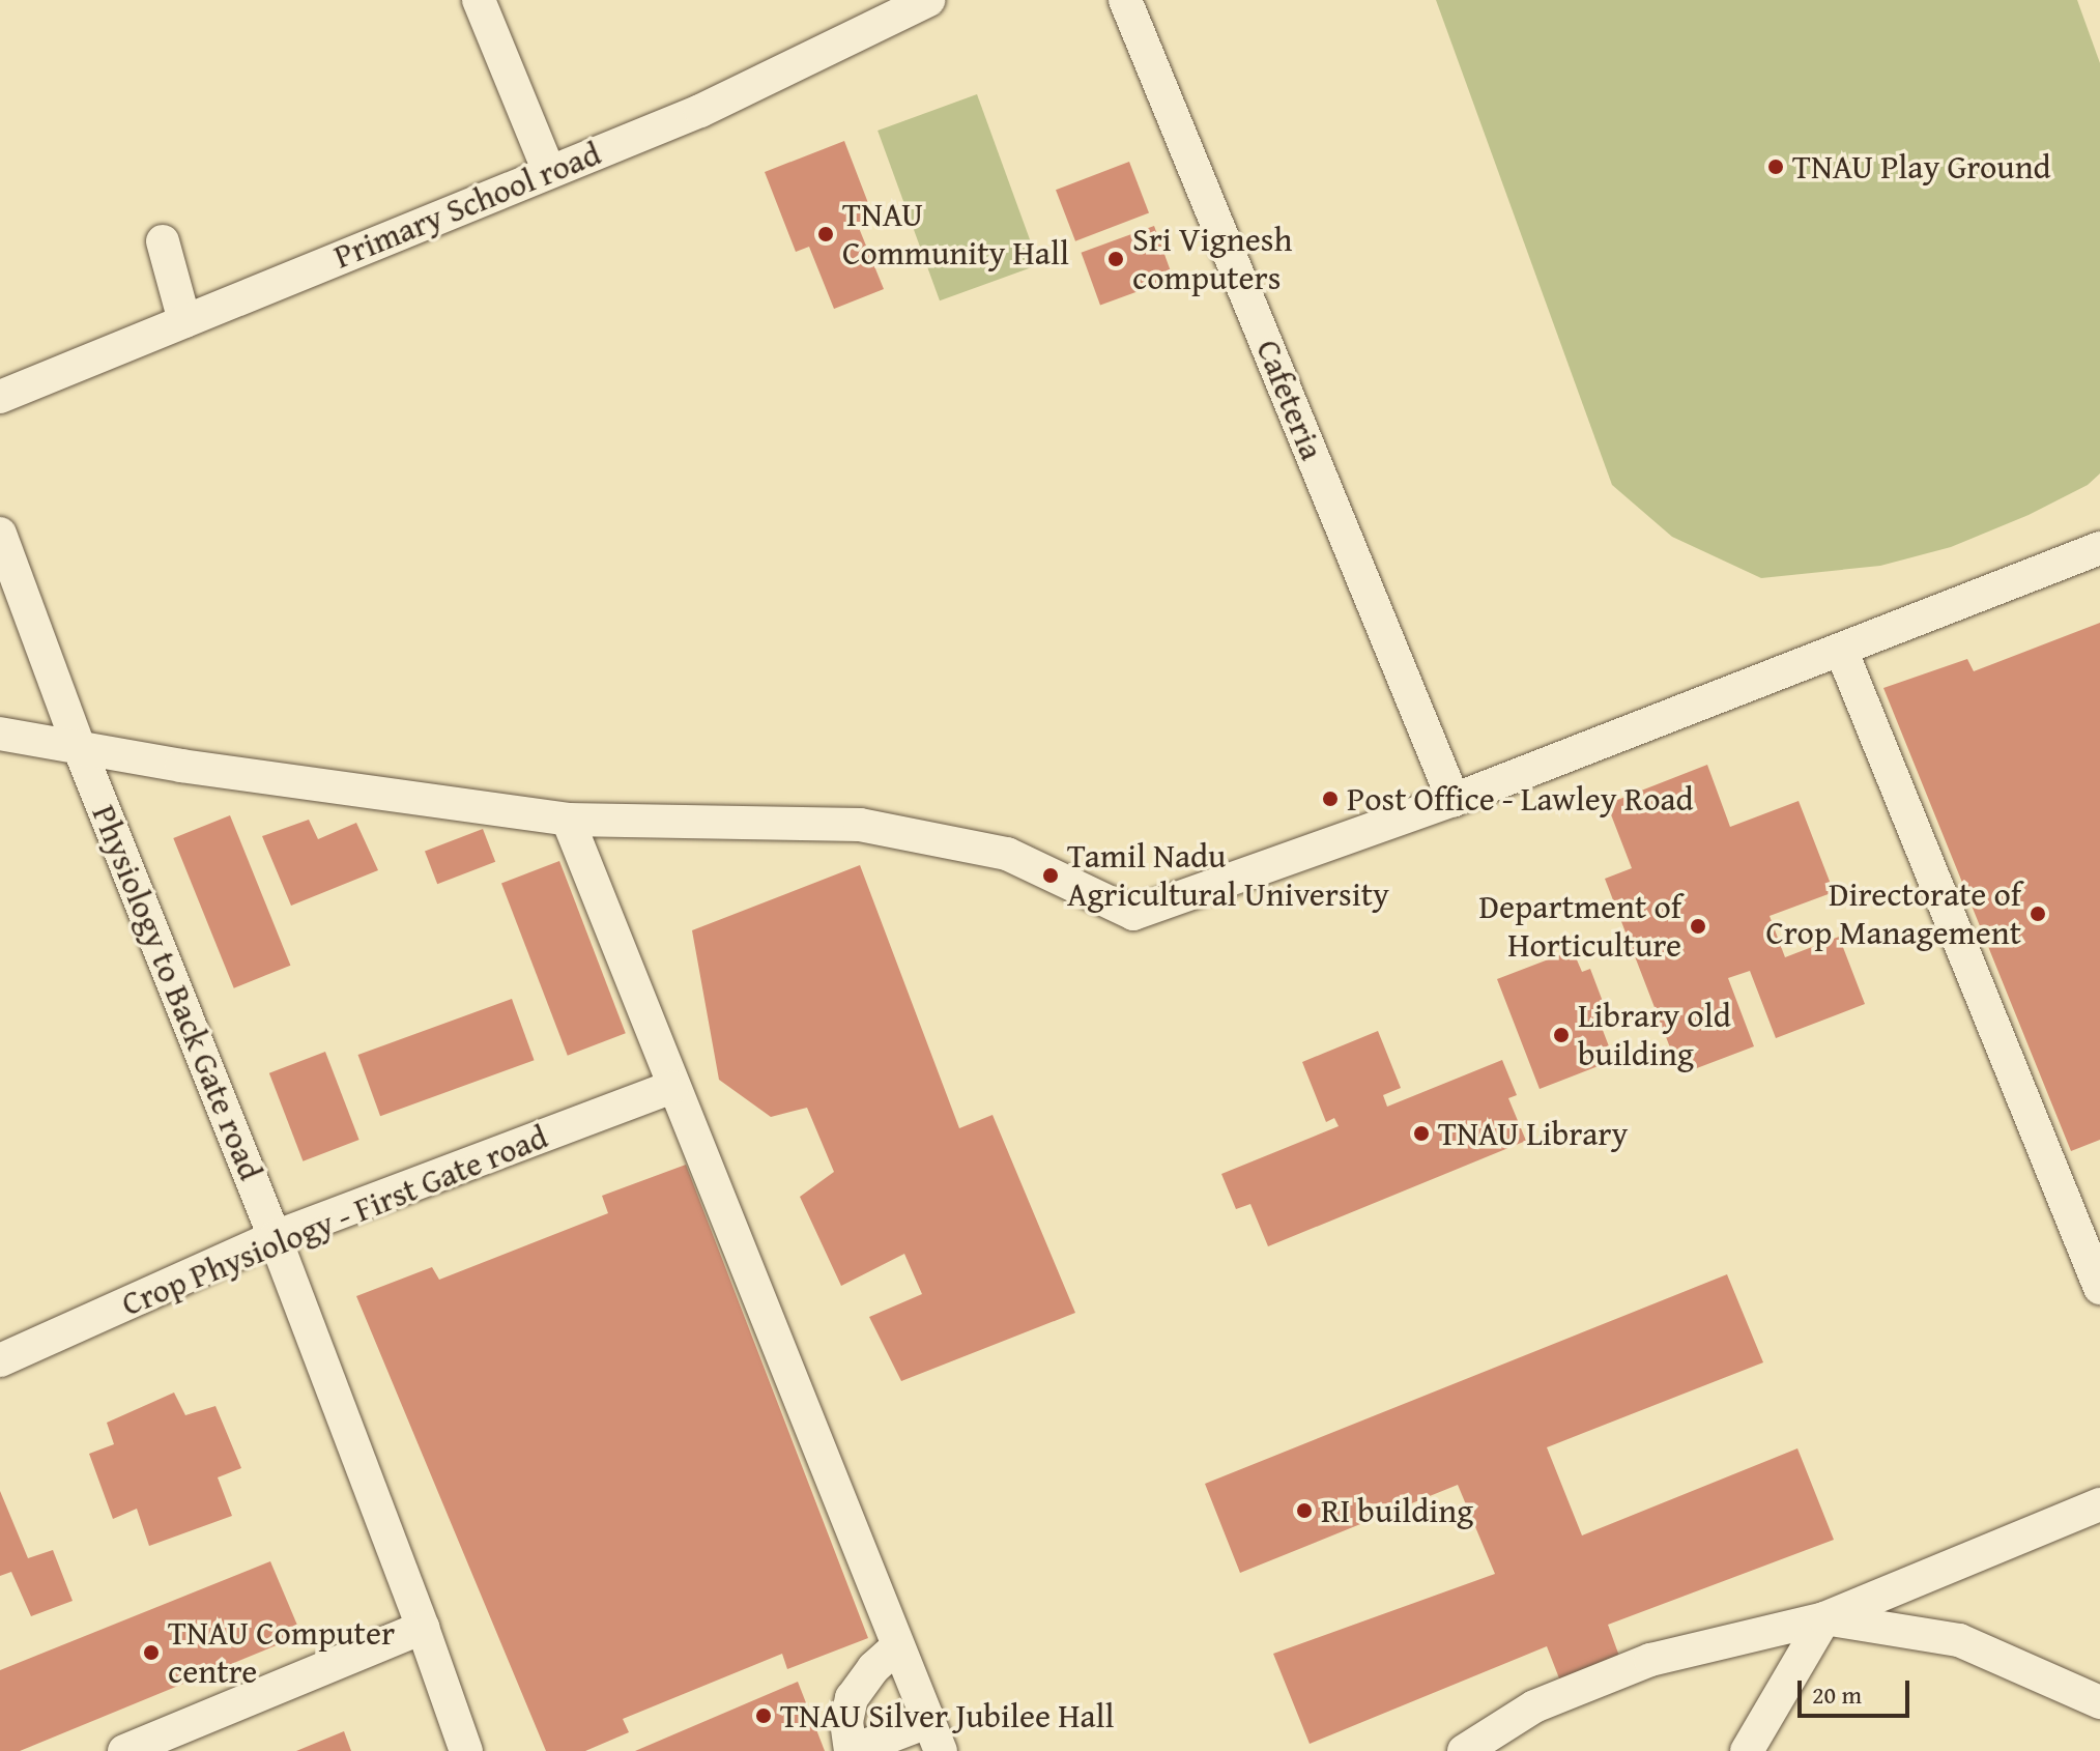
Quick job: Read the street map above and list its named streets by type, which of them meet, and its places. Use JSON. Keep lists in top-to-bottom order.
{
  "streets": {
    "street": [
      "Primary School road",
      "Cafeteria",
      "Physiology to Back Gate road",
      "Crop Physiology - First Gate road"
    ]
  },
  "crossings": [
    ["Physiology to Back Gate road", "Crop Physiology - First Gate road"]
  ],
  "places": [
    "TNAU Play Ground",
    "TNAU Community Hall",
    "Sri Vignesh computers",
    "Post Office - Lawley Road",
    "Tamil Nadu Agricultural University",
    "Directorate of Crop Management",
    "Department of Horticulture",
    "Library old building",
    "TNAU Library",
    "RI building",
    "TNAU Computer centre",
    "TNAU Silver Jubilee Hall"
  ],
  "scale_bar": "20 m"
}
